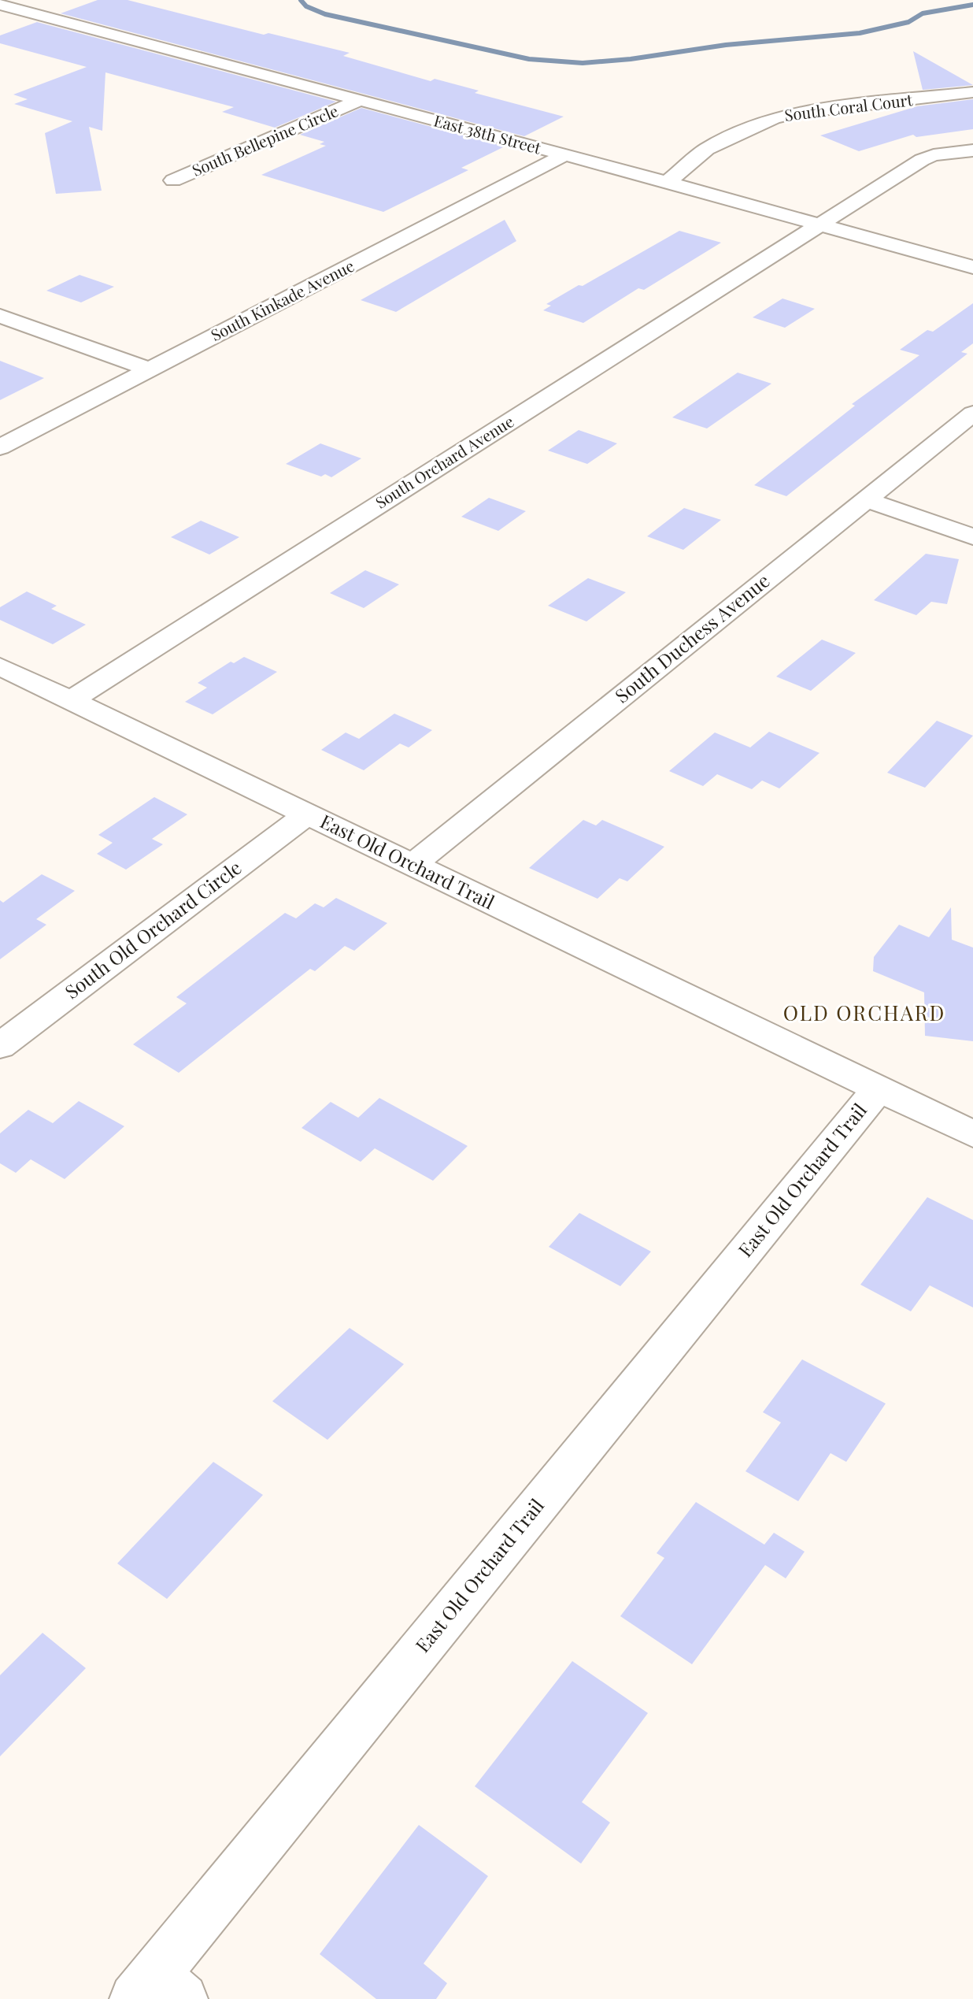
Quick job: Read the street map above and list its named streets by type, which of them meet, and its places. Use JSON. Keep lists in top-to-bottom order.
{
  "streets": {
    "street": [
      "South Coral Court",
      "East 38th Street",
      "South Bellepine Circle",
      "South Kinkade Avenue",
      "South Orchard Avenue",
      "South Duchess Avenue",
      "East Old Orchard Trail",
      "South Old Orchard Circle"
    ]
  },
  "crossings": [
    ["South Coral Court", "East 38th Street"],
    ["East 38th Street", "South Bellepine Circle"],
    ["East 38th Street", "South Kinkade Avenue"],
    ["East 38th Street", "South Orchard Avenue"],
    ["South Orchard Avenue", "East Old Orchard Trail"],
    ["South Duchess Avenue", "East Old Orchard Trail"],
    ["East Old Orchard Trail", "South Old Orchard Circle"]
  ],
  "districts": ["OLD ORCHARD"]
}
